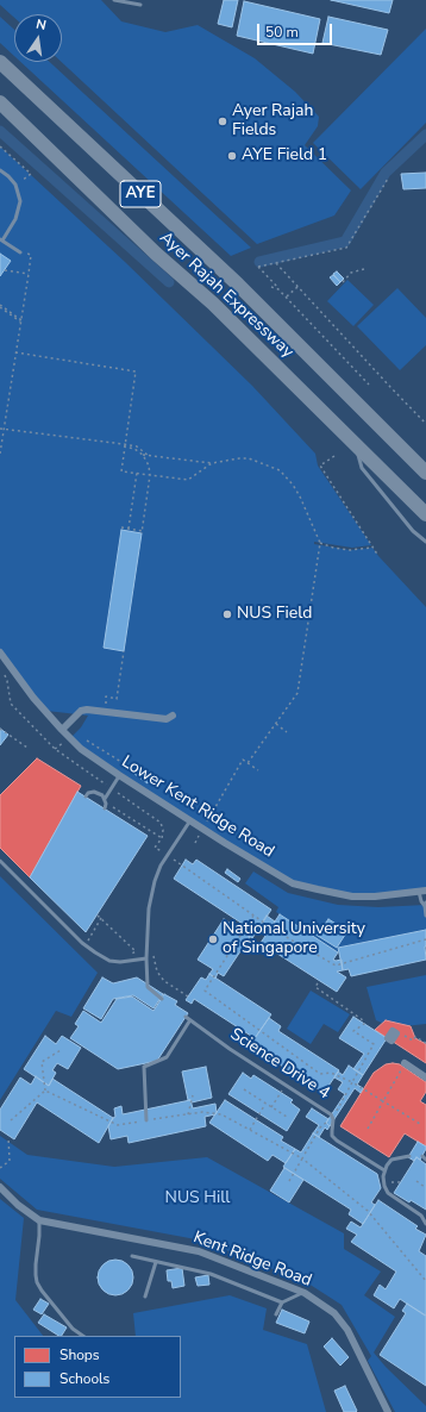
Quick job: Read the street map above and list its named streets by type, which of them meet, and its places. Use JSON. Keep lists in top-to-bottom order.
{
  "streets": {
    "highway": ["AYE", "Ayer Rajah Expressway"],
    "street": ["Lower Kent Ridge Road", "Kent Ridge Road"],
    "lane": ["Science Drive 4"]
  },
  "parks": ["NUS Hill"],
  "places": [
    "Ayer Rajah Fields",
    "AYE Field 1",
    "NUS Field",
    "National University of Singapore"
  ],
  "legend": ["Shops", "Schools"],
  "scale_bar": "50 m",
  "north": "top"
}
